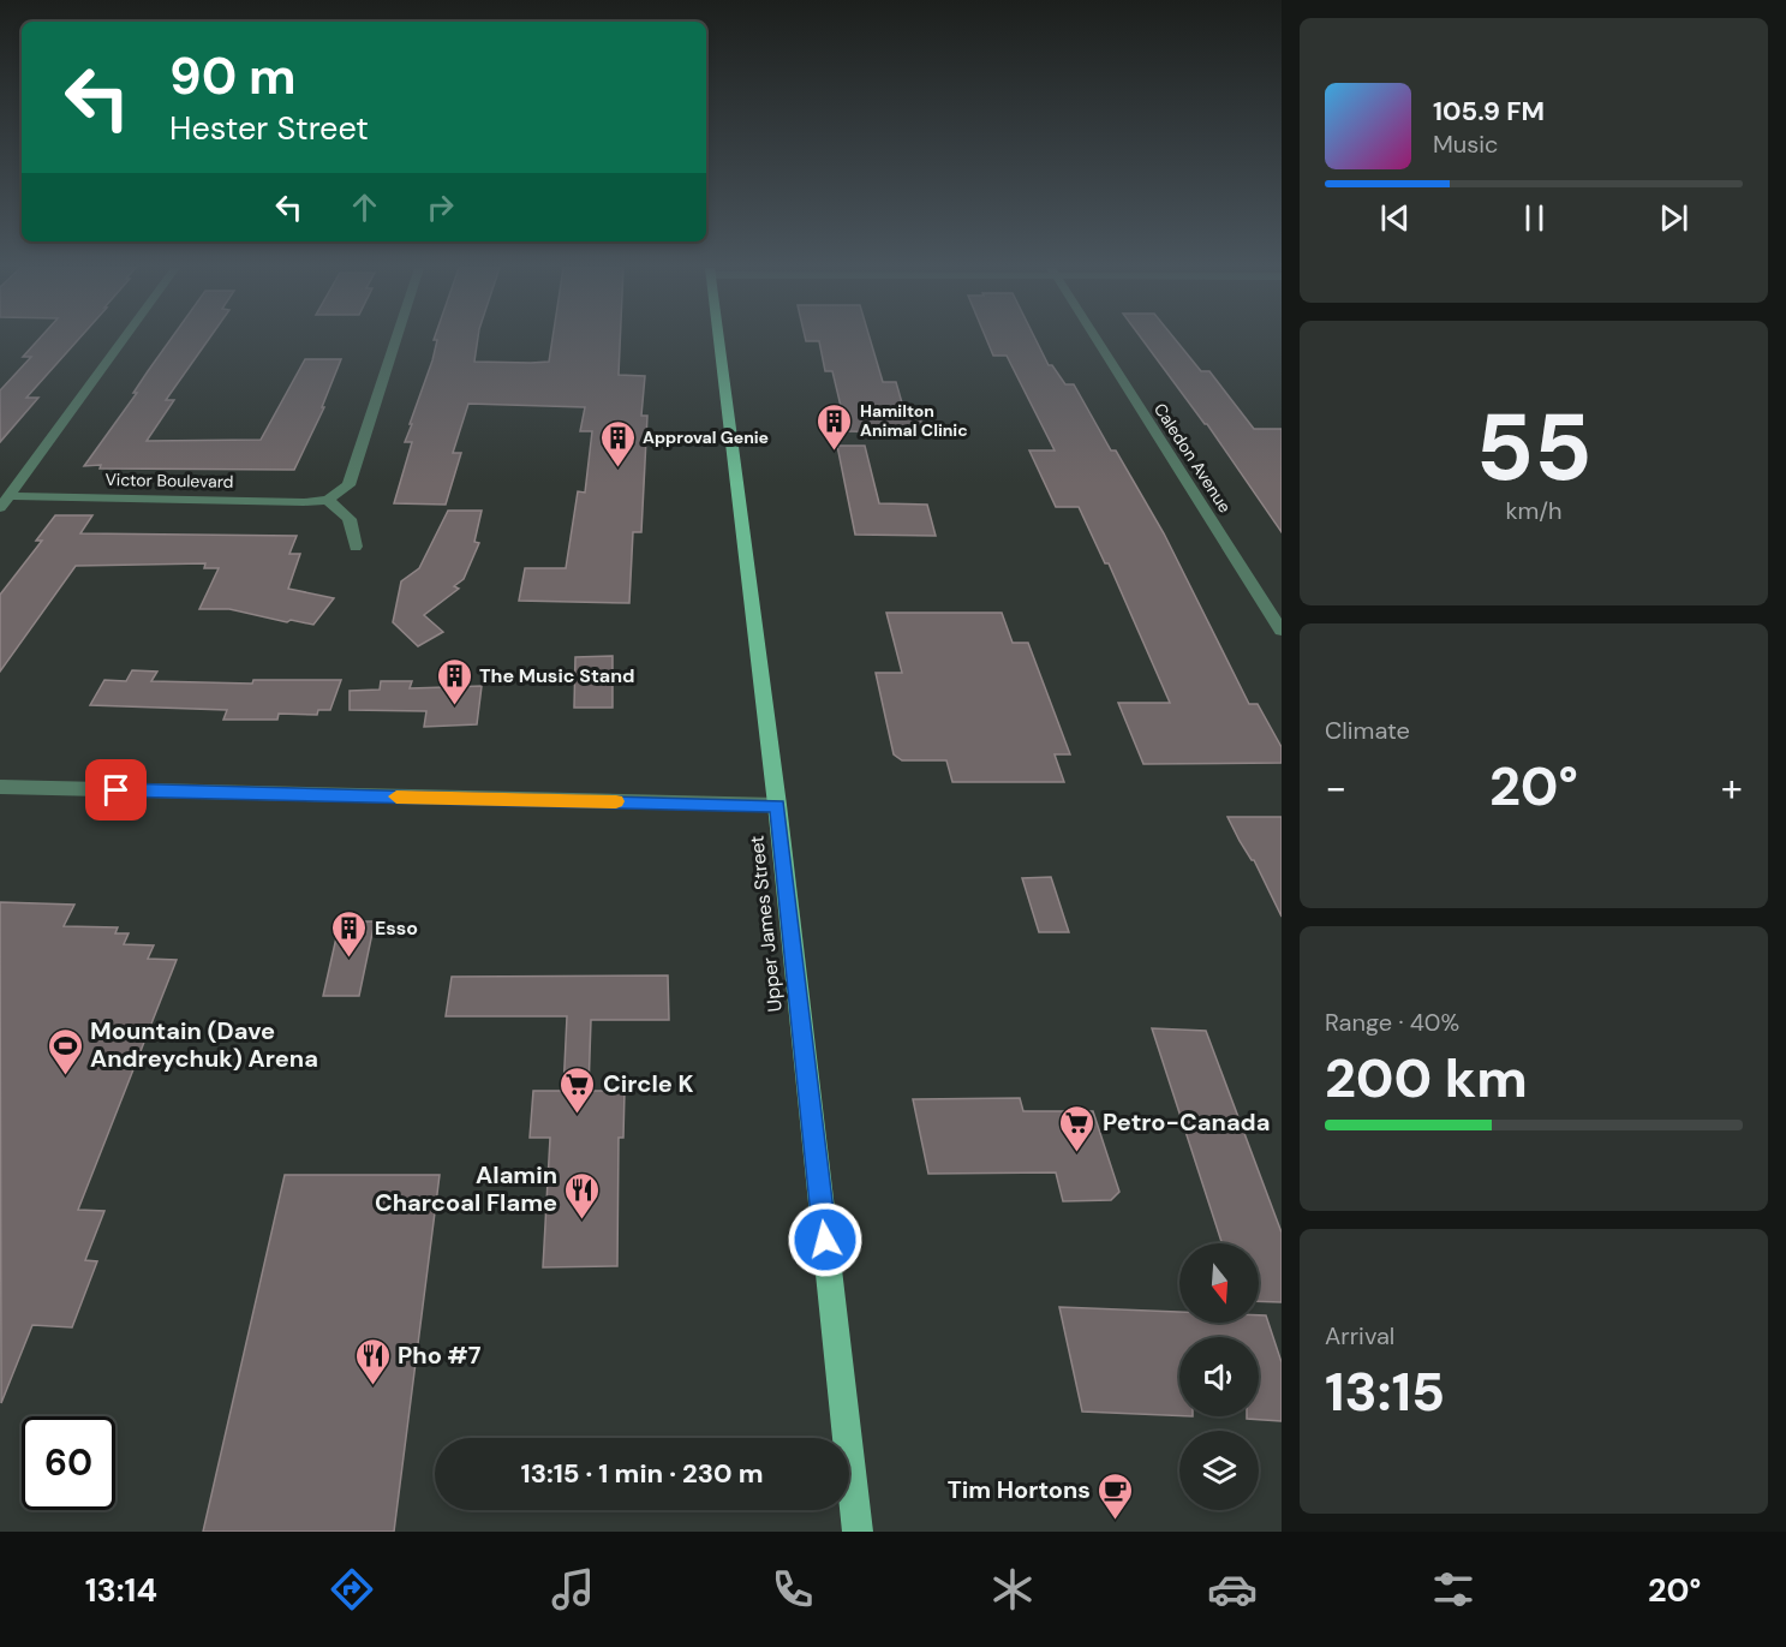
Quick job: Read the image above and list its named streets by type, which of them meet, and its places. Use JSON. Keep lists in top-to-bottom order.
{
  "streets": {
    "main road": ["Upper James Street"],
    "street": ["Caledon Avenue", "Victor Boulevard"]
  },
  "places": {
    "building": [
      "Hamilton Animal Clinic",
      "Approval Genie",
      "The Music Stand",
      "Esso"
    ],
    "sports": ["Mountain (Dave Andreychuk) Arena"],
    "supermarket": ["Circle K", "Petro-Canada"],
    "restaurant": ["Alamin Charcoal Flame", "Pho #7"],
    "cafe": ["Tim Hortons"]
  },
  "north": "bottom",
  "page": {
    "turn": ["90 m", "Hester Street"],
    "song": ["105.9 FM", "Music"],
    "tile": [
      ["55", "km/h"],
      "Climate",
      ["Range · 40%", "200 km"],
      ["Arrival", "13:15"]
    ],
    "heat": ["−", "20°", "+"],
    "limit": "60",
    "trip": "13:15 · 1 min · 230 m",
    "tabs": ["13:14", "20°"]
  }
}
